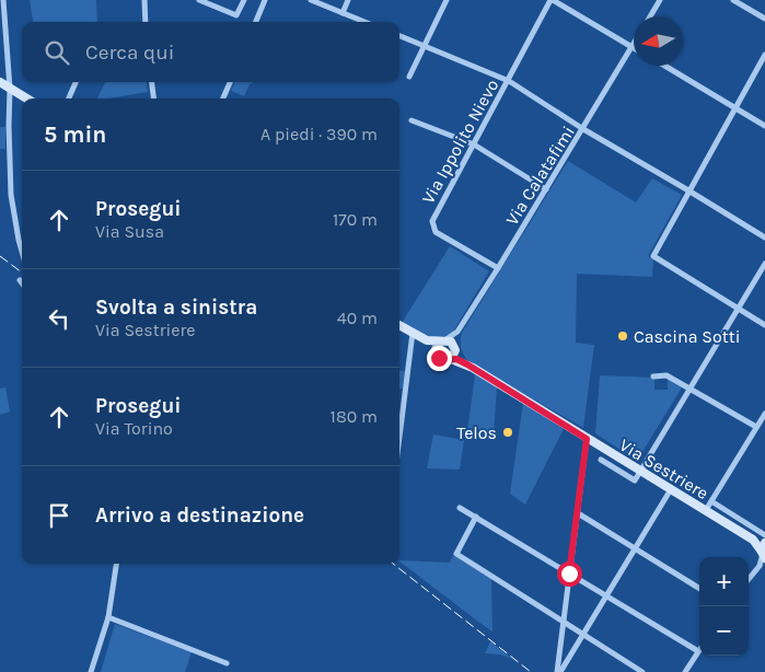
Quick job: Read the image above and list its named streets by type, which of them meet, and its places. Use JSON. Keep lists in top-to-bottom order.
{
  "streets": {
    "main road": ["Via Sestriere"],
    "street": ["Via Ippolito Nievo", "Via Calatafimi"]
  },
  "crossings": [
    ["Via Ippolito Nievo", "Via Calatafimi"]
  ],
  "places": ["Cascina Sotti", "Telos"],
  "north": "left",
  "page": {
    "search": "Cerca qui",
    "heading": ["5 min", "A piedi · 390 m"],
    "list": [
      ["Prosegui", "Via Susa", "170 m"],
      ["Svolta a sinistra", "Via Sestriere", "40 m"],
      ["Prosegui", "Via Torino", "180 m"],
      "Arrivo a destinazione"
    ],
    "map_buttons": ["+", "−"]
  }
}
